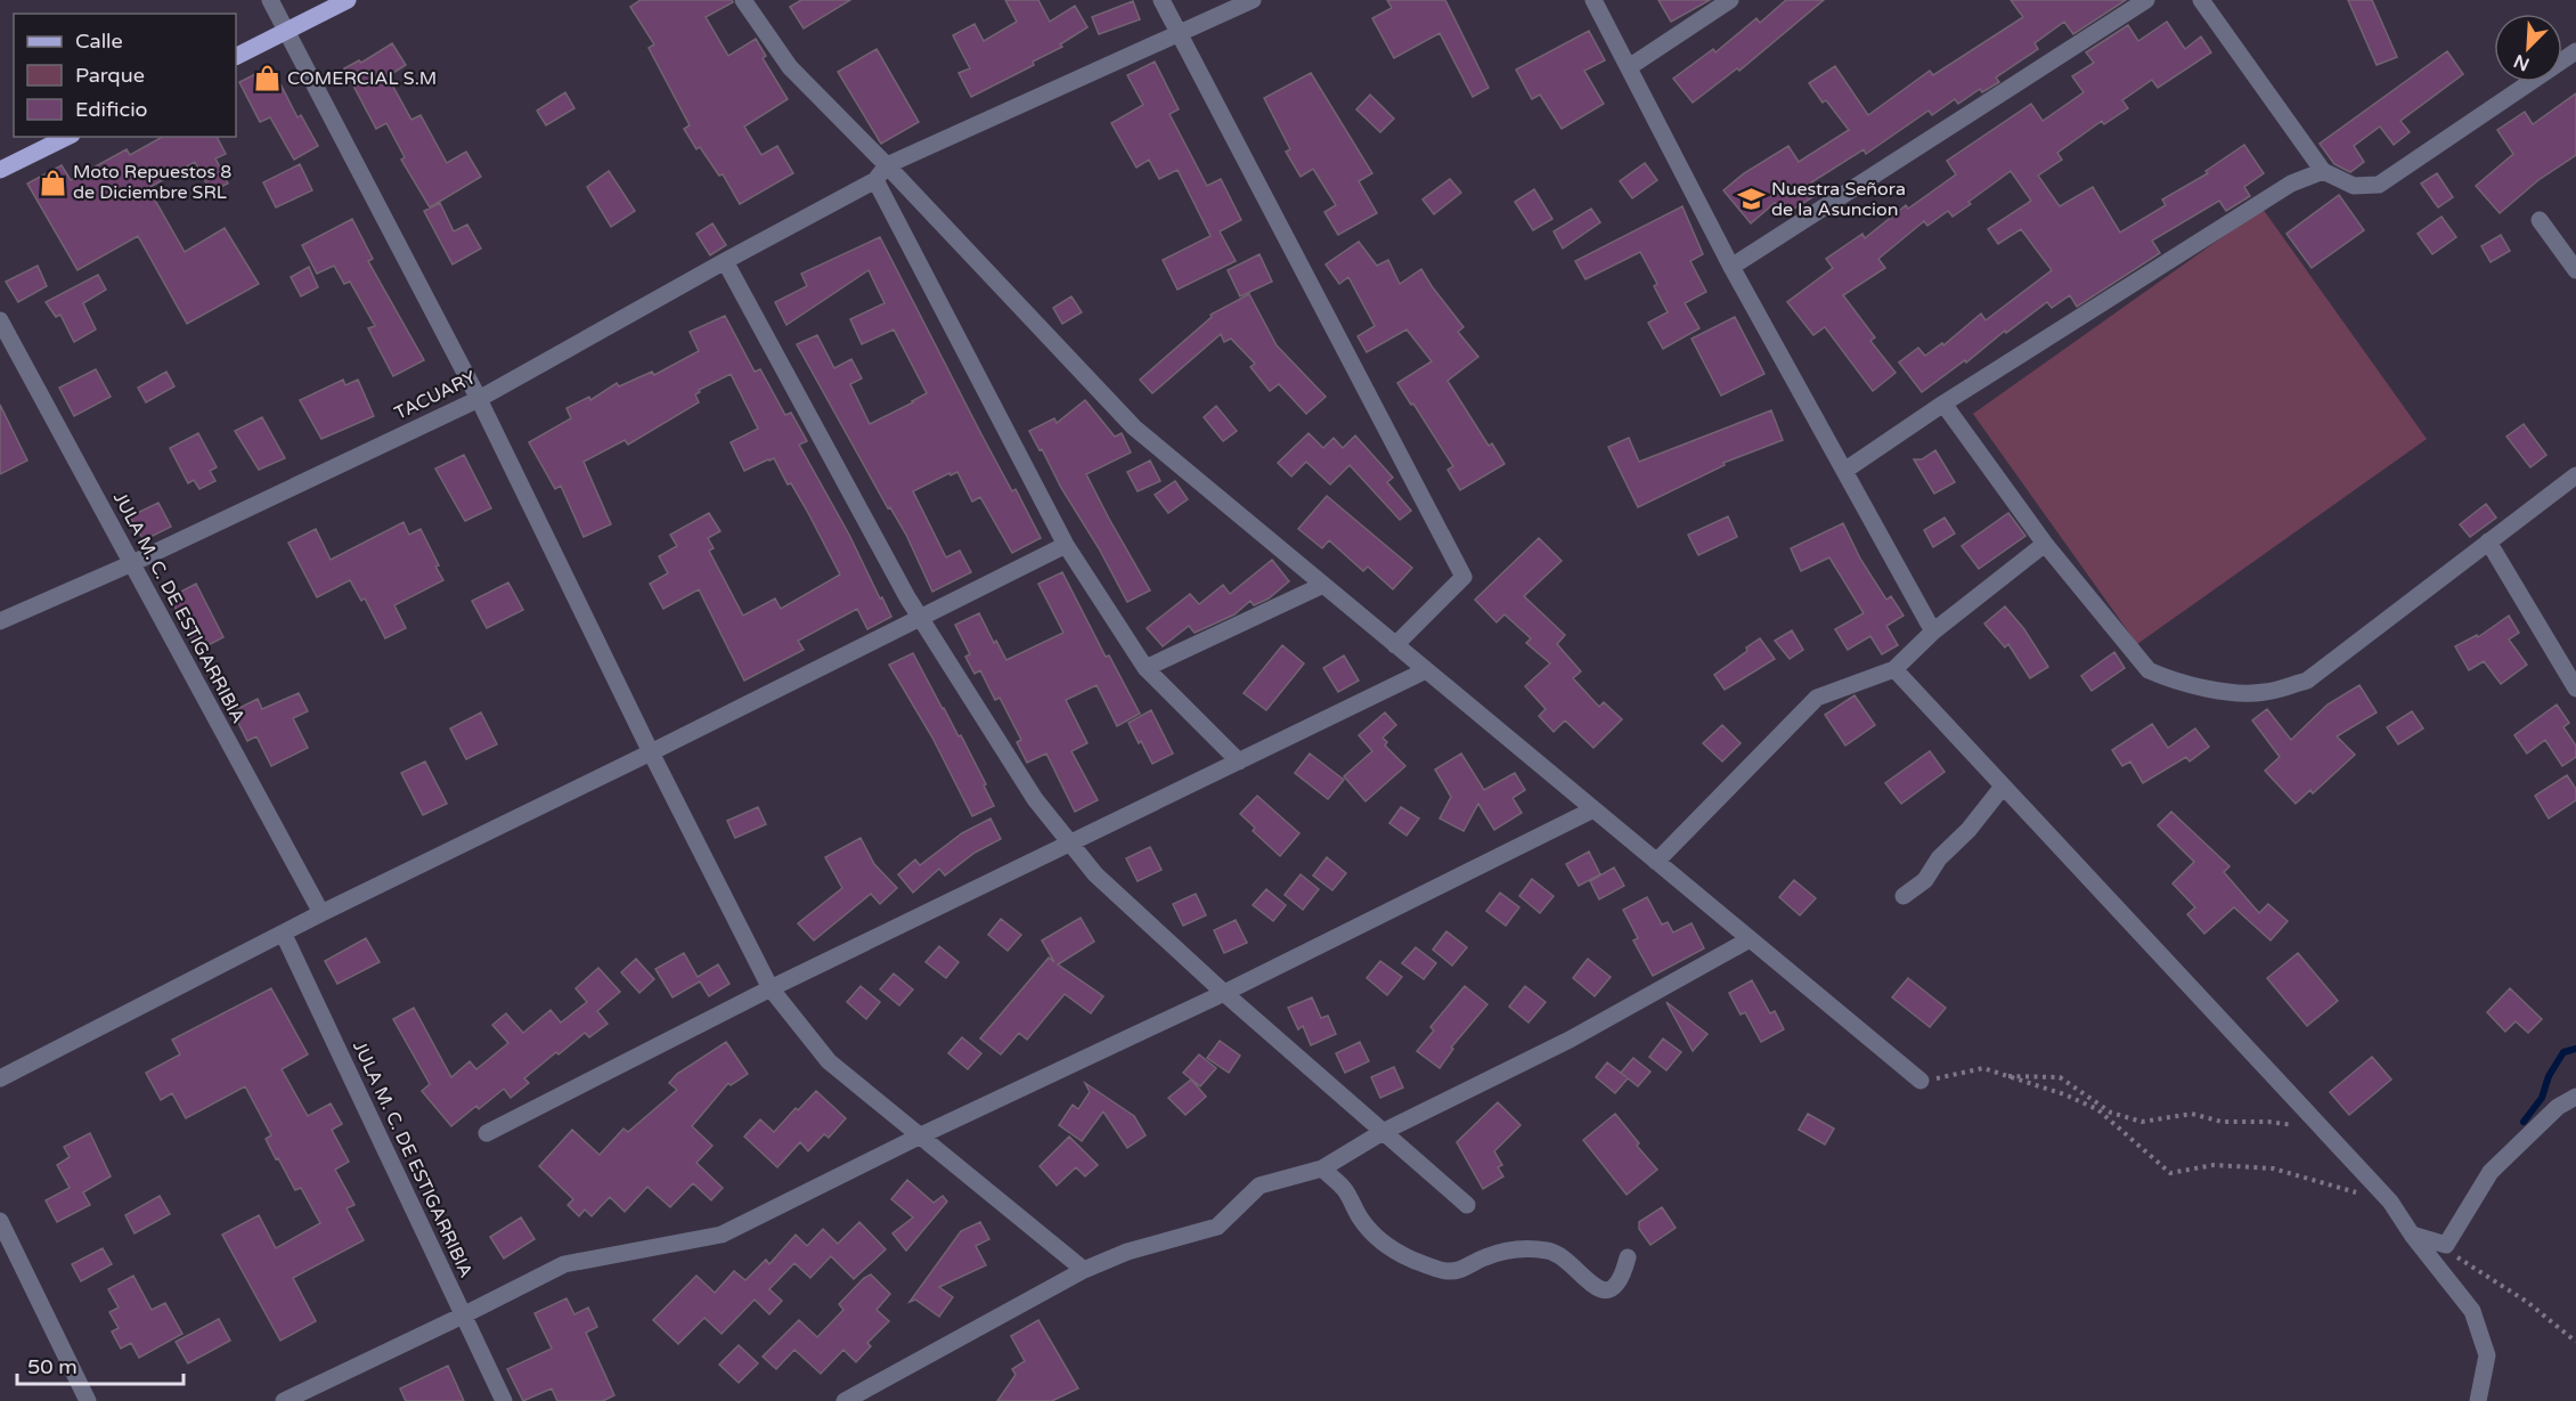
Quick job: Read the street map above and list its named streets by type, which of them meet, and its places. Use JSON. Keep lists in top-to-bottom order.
{
  "streets": {
    "street": ["TACUARY", "JULA M. C. DE ESTIGARRIBIA"]
  },
  "crossings": [
    ["TACUARY", "JULA M. C. DE ESTIGARRIBIA"]
  ],
  "places": {
    "shop": ["COMERCIAL S.M", "Moto Repuestos 8 de Diciembre SRL"],
    "school or university": ["Nuestra Señora de la Asuncion"]
  },
  "legend": ["Calle", "Parque", "Edificio"],
  "scale_bar": "50 m",
  "north": "bottom left"
}
